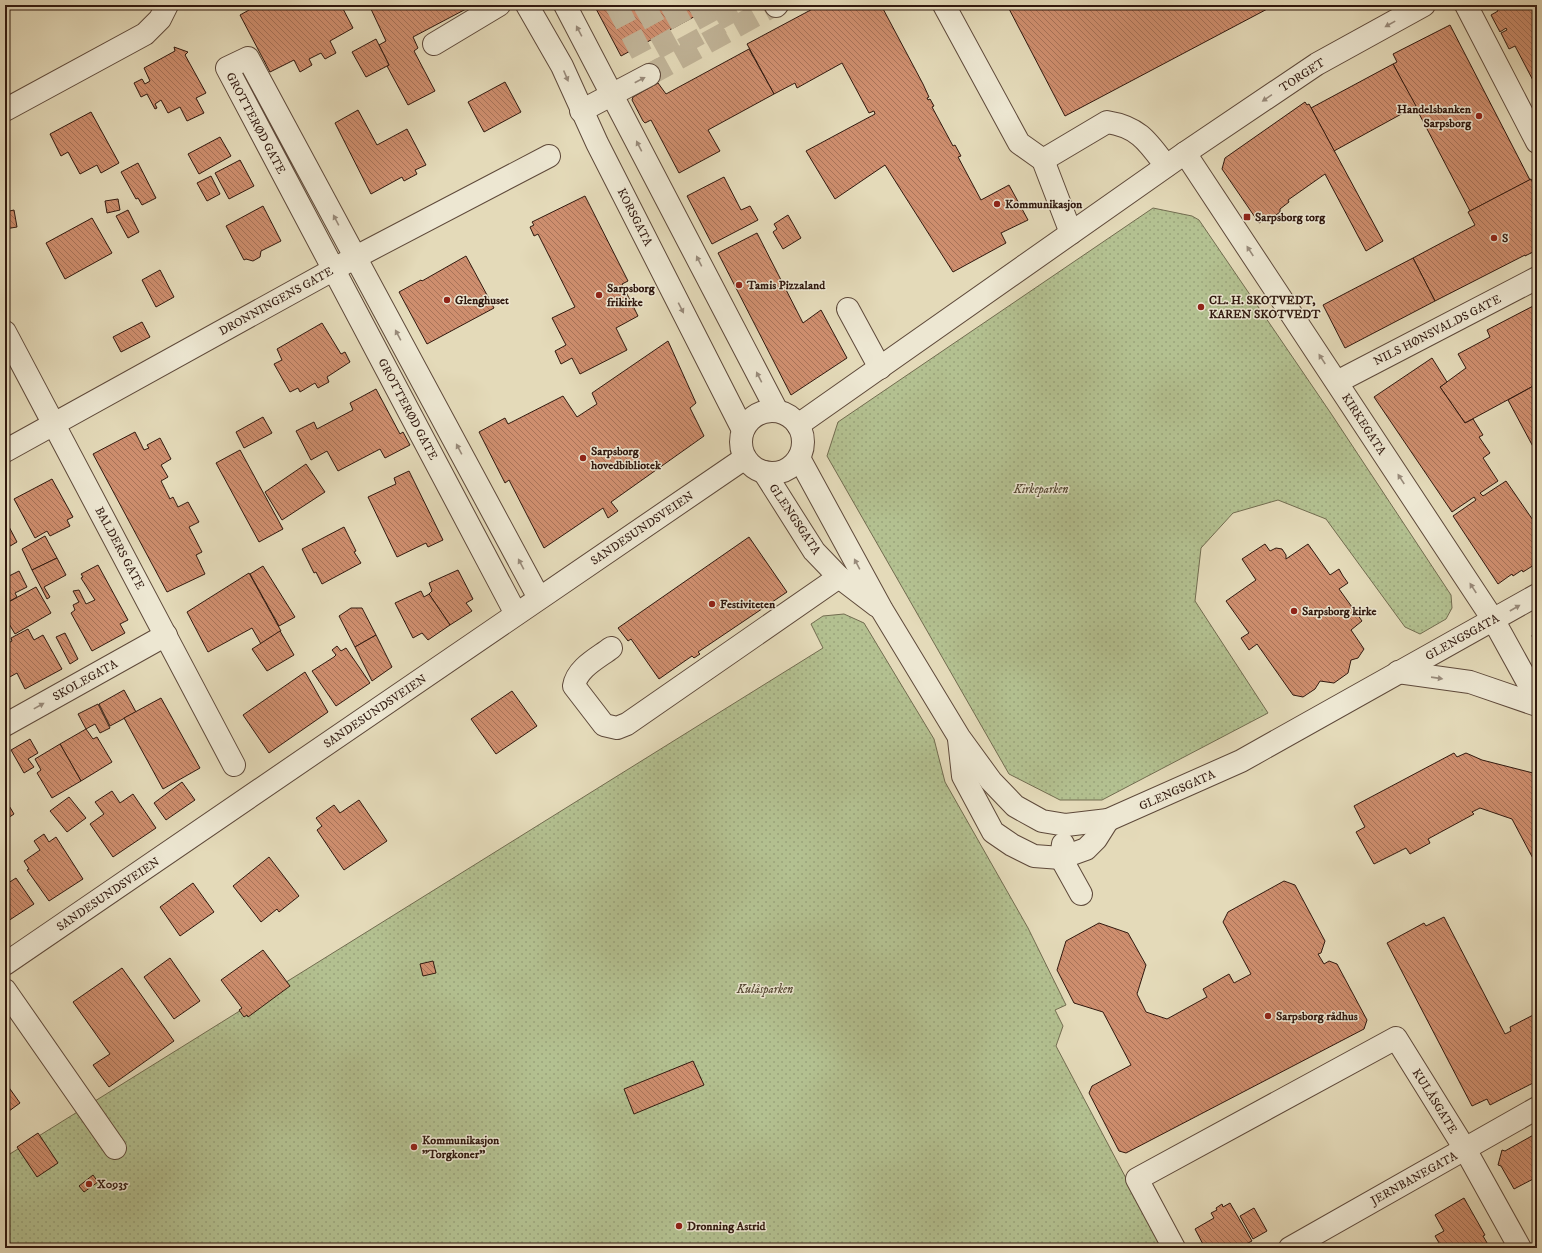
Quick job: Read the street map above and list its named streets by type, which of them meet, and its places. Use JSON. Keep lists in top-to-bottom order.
{
  "streets": {
    "street": [
      "TORGET",
      "GROTTERØD GATE",
      "KORSGATA",
      "DRONNINGENS GATE",
      "NILS HØNSVALDS GATE",
      "KIRKEGATA",
      "GLENGSGATA",
      "SANDESUNDSVEIEN",
      "BALDERS GATE",
      "SKOLEGATA",
      "KULÅSGATE",
      "JERNBANEGATA"
    ]
  },
  "crossings": [
    ["TORGET", "KORSGATA"],
    ["TORGET", "KIRKEGATA"],
    ["TORGET", "GLENGSGATA"],
    ["TORGET", "SANDESUNDSVEIEN"],
    ["GROTTERØD GATE", "DRONNINGENS GATE"],
    ["GROTTERØD GATE", "SANDESUNDSVEIEN"],
    ["KORSGATA", "GLENGSGATA"],
    ["KORSGATA", "SANDESUNDSVEIEN"],
    ["DRONNINGENS GATE", "BALDERS GATE"],
    ["NILS HØNSVALDS GATE", "KIRKEGATA"],
    ["KIRKEGATA", "GLENGSGATA"],
    ["GLENGSGATA", "SANDESUNDSVEIEN"],
    ["BALDERS GATE", "SKOLEGATA"],
    ["KULÅSGATE", "JERNBANEGATA"]
  ],
  "one_way": ["TORGET", "KIRKEGATA", "SKOLEGATA"],
  "parks": ["Kirkeparken", "Kulåsparken"],
  "places": {
    "other": [
      "Handelsbanken Sarpsborg",
      "Kommunikasjon",
      "S",
      "Tamis Pizzaland",
      "Sarpsborg frikirke",
      "Glenghuset",
      "CL. H. SKOTVEDT, KAREN SKOTVEDT",
      "Sarpsborg hovedbibliotek",
      "Festiviteten",
      "Sarpsborg kirke",
      "Sarpsborg rådhus",
      "Kommunikasjon \"Torgkoner\"",
      "X0935",
      "Dronning Astrid"
    ],
    "transit": ["Sarpsborg torg"]
  }
}
